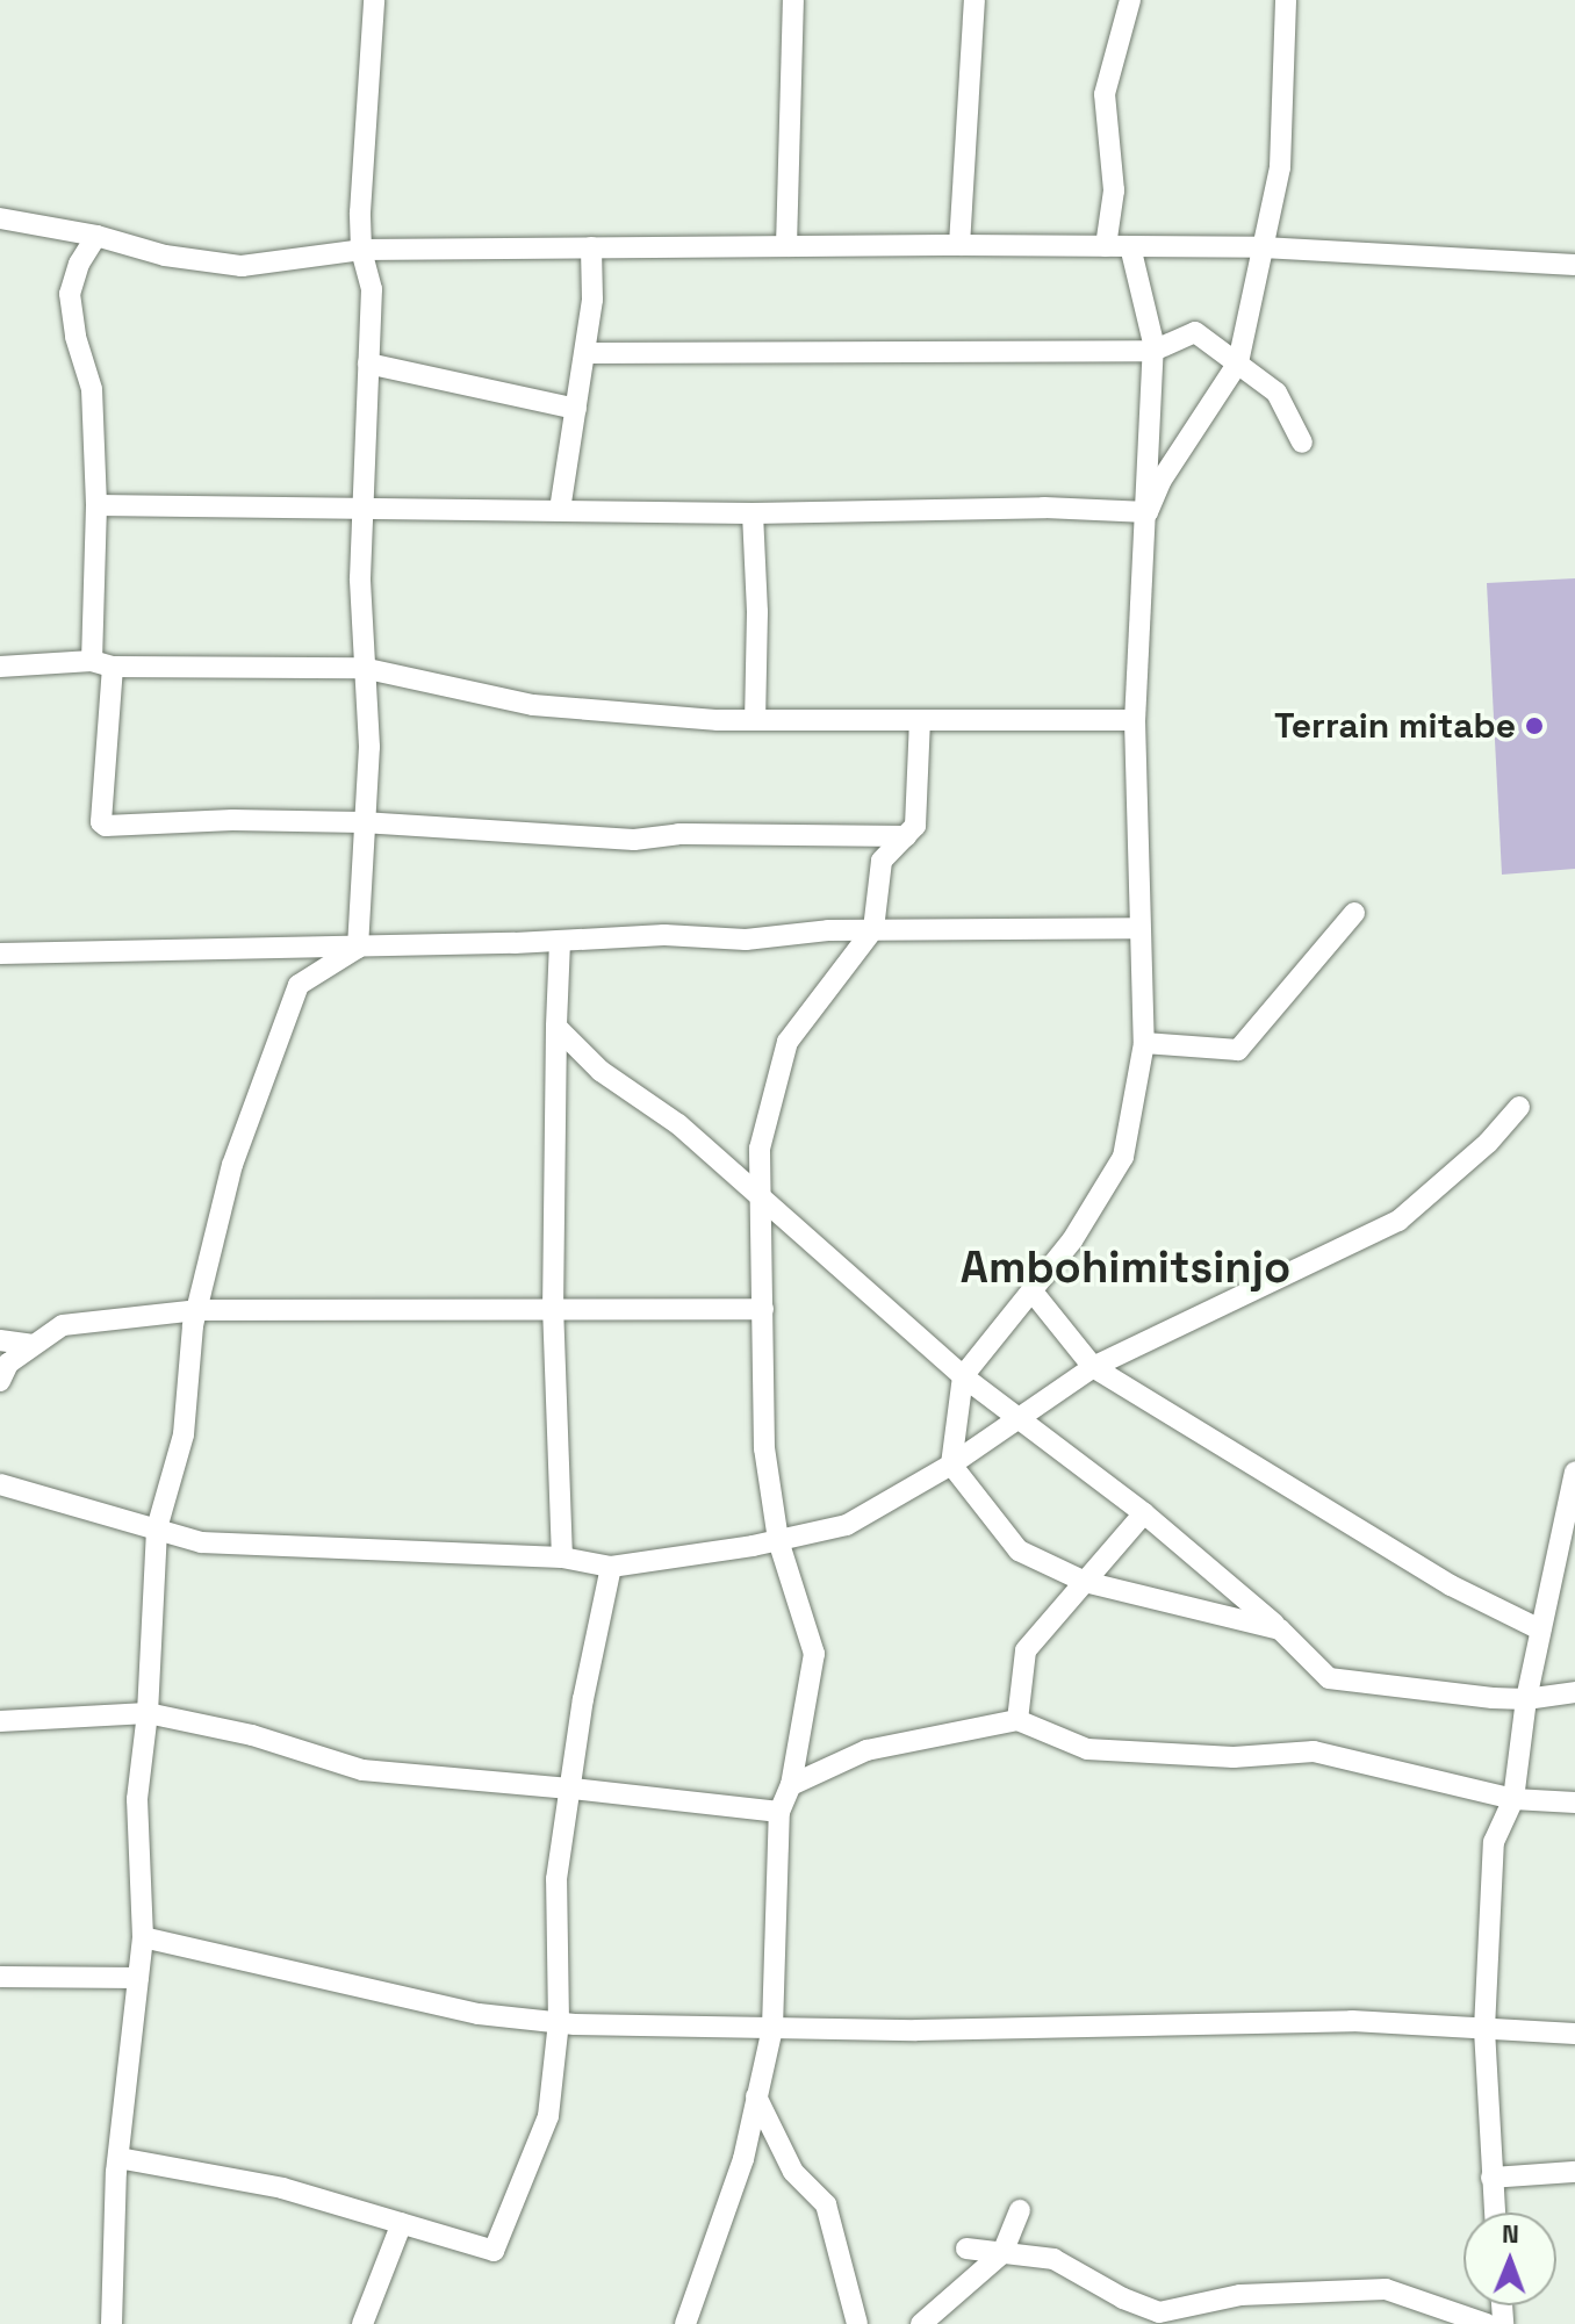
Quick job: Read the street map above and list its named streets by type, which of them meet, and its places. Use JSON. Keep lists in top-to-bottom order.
{
  "districts": ["Ambohimitsinjo"],
  "places": ["Terrain mitabe"],
  "north": "top"
}
